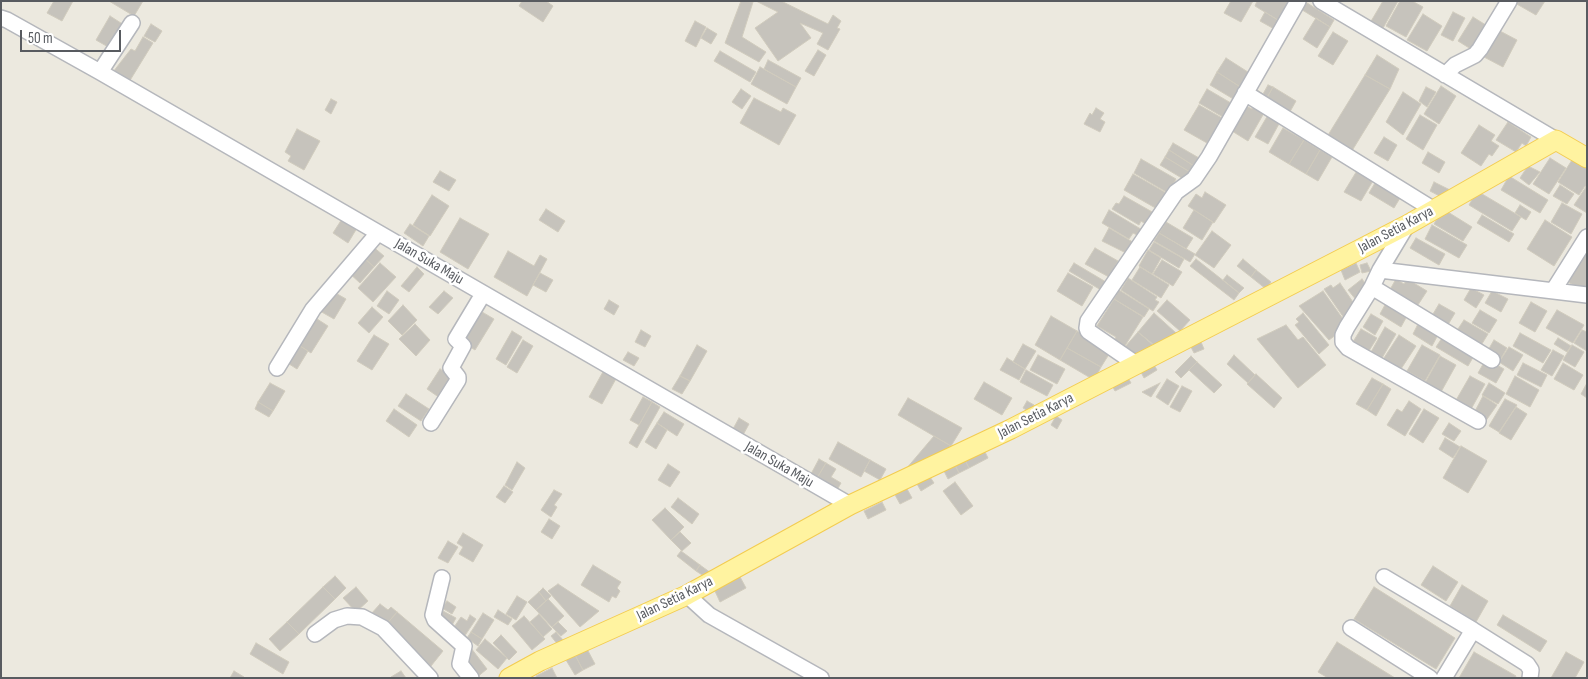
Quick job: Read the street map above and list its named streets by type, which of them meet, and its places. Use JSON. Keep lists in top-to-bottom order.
{
  "streets": {
    "main road": ["Jalan Setia Karya"],
    "street": ["Jalan Suka Maju"]
  },
  "crossings": [
    ["Jalan Setia Karya", "Jalan Suka Maju"]
  ],
  "scale_bar": "50 m"
}
